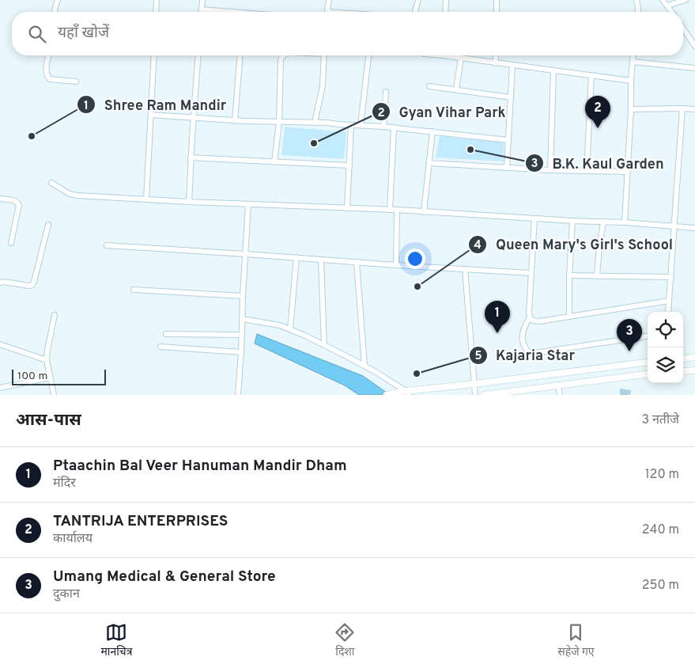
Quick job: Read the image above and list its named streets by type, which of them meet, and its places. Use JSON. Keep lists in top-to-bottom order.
{
  "places": [
    "Shree Ram Mandir",
    "Gyan Vihar Park",
    "B.K. Kaul Garden",
    "Queen Mary's Girl's School",
    "Kajaria Star"
  ],
  "scale_bar": "100 m",
  "page": {
    "search": "यहाँ खोजें",
    "pins": ["2", "1", "3"],
    "scale": "100 m",
    "heading": ["आस-पास", "3 नतीजे"],
    "list": [
      {
        "mark": "1",
        "name": "Ptaachin Bal Veer Hanuman Mandir Dham",
        "note": "मंदिर",
        "value": "120 m"
      },
      {
        "mark": "2",
        "name": "TANTRIJA ENTERPRISES",
        "note": "कार्यालय",
        "value": "240 m"
      },
      {
        "mark": "3",
        "name": "Umang Medical & General Store",
        "note": "दुकान",
        "value": "250 m"
      }
    ],
    "nav": ["मानचित्र", "दिशा", "सहेजे गए"]
  }
}
